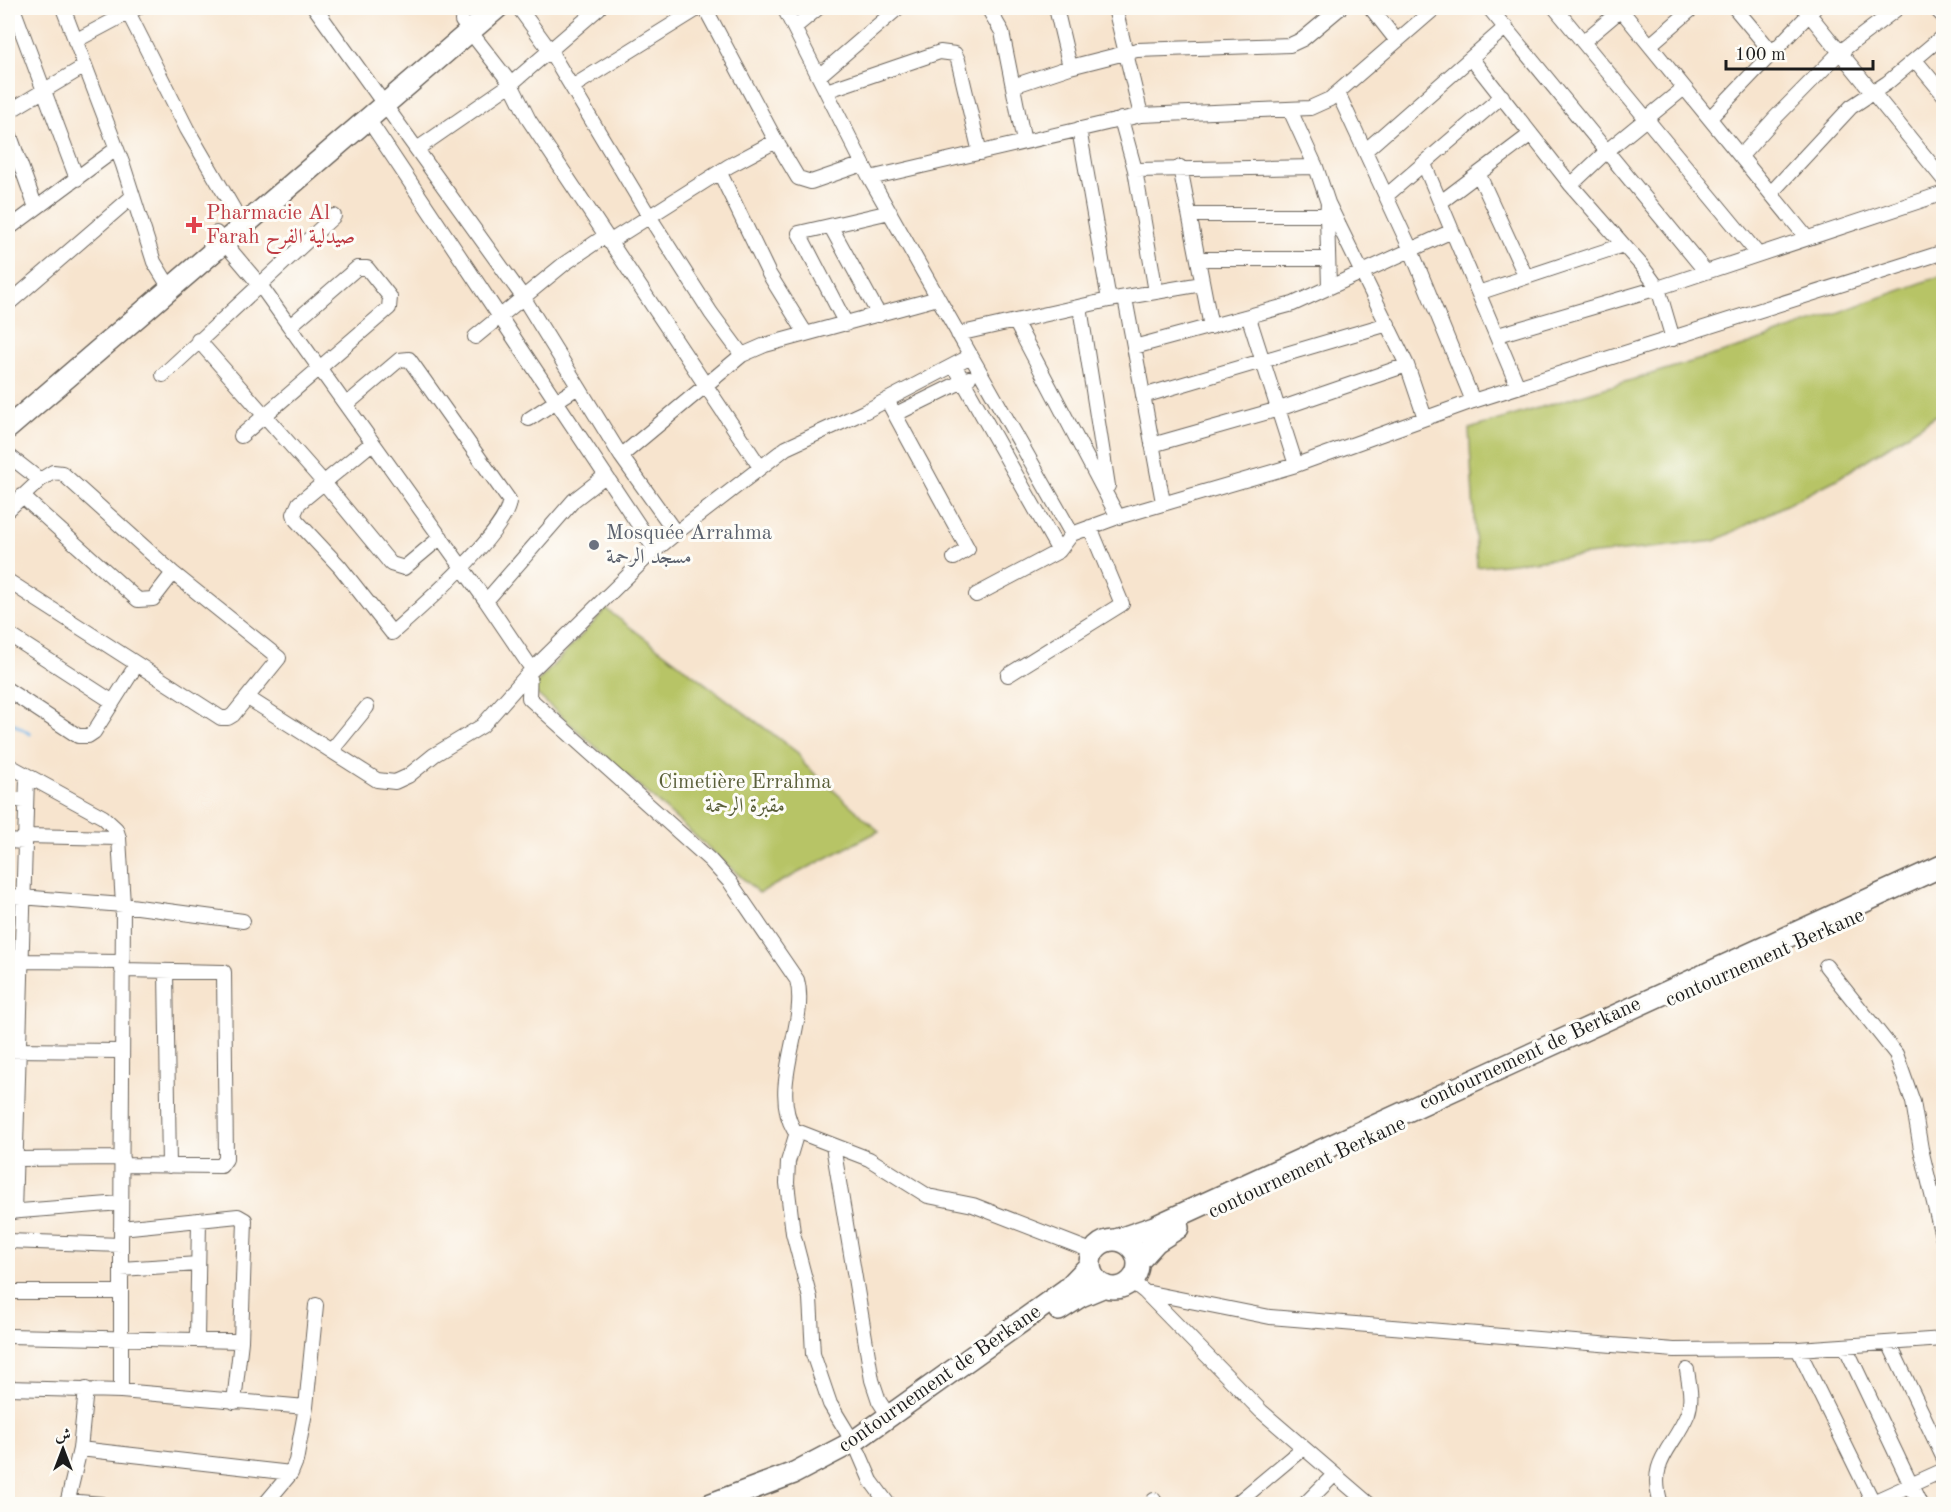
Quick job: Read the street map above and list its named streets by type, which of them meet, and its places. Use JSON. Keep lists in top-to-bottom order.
{
  "streets": {
    "highway": ["contournement Berkane", "contournement de Berkane"]
  },
  "crossings": [
    ["contournement Berkane", "contournement de Berkane"]
  ],
  "parks": ["Cimetière Errahma مقبرة الرحمة"],
  "places": {
    "health": ["Pharmacie Al Farah صيدلية الفرح"],
    "other": ["Mosquée Arrahma مسجد الرحمة"]
  },
  "scale_bar": "100 m",
  "north": "top"
}
